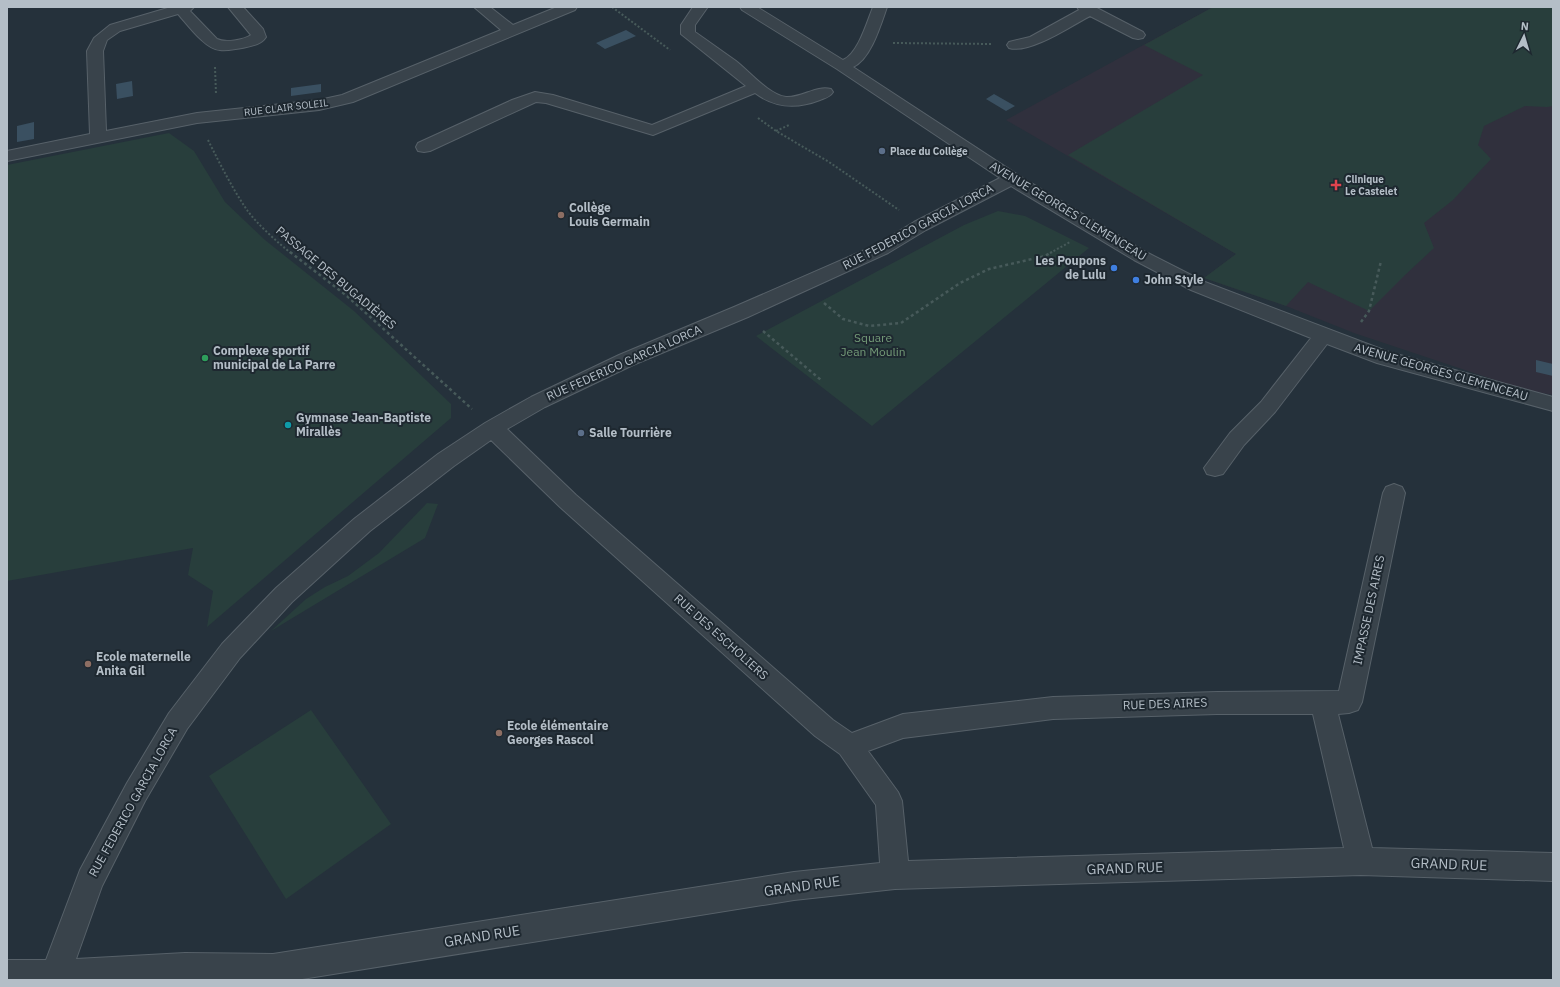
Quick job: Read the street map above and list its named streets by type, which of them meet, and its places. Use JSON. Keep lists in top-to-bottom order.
{
  "streets": {
    "street": [
      "RUE CLAIR SOLEIL",
      "AVENUE GEORGES CLEMENCEAU",
      "RUE FEDERICO GARCIA LORCA",
      "IMPASSE DES AIRES",
      "RUE DES ESCHOLIERS",
      "RUE DES AIRES",
      "GRAND RUE"
    ],
    "path": ["PASSAGE DES BUGADIÈRES"]
  },
  "crossings": [
    ["RUE CLAIR SOLEIL", "PASSAGE DES BUGADIÈRES"],
    ["AVENUE GEORGES CLEMENCEAU", "RUE FEDERICO GARCIA LORCA"],
    ["RUE FEDERICO GARCIA LORCA", "PASSAGE DES BUGADIÈRES"],
    ["RUE FEDERICO GARCIA LORCA", "RUE DES ESCHOLIERS"],
    ["RUE FEDERICO GARCIA LORCA", "GRAND RUE"],
    ["PASSAGE DES BUGADIÈRES", "RUE DES ESCHOLIERS"],
    ["IMPASSE DES AIRES", "RUE DES AIRES"],
    ["RUE DES ESCHOLIERS", "RUE DES AIRES"],
    ["RUE DES ESCHOLIERS", "GRAND RUE"]
  ],
  "parks": ["Square Jean Moulin"],
  "places": {
    "other": [
      "Place du Collège",
      "Collège Louis Germain",
      "Les Poupons de Lulu",
      "John Style",
      "Complexe sportif municipal de La Parre",
      "Gymnase Jean-Baptiste Mirallès",
      "Salle Tourrière",
      "Ecole maternelle Anita Gil",
      "Ecole élémentaire Georges Rascol"
    ],
    "health": ["Clinique Le Castelet"]
  },
  "north": "top"
}
